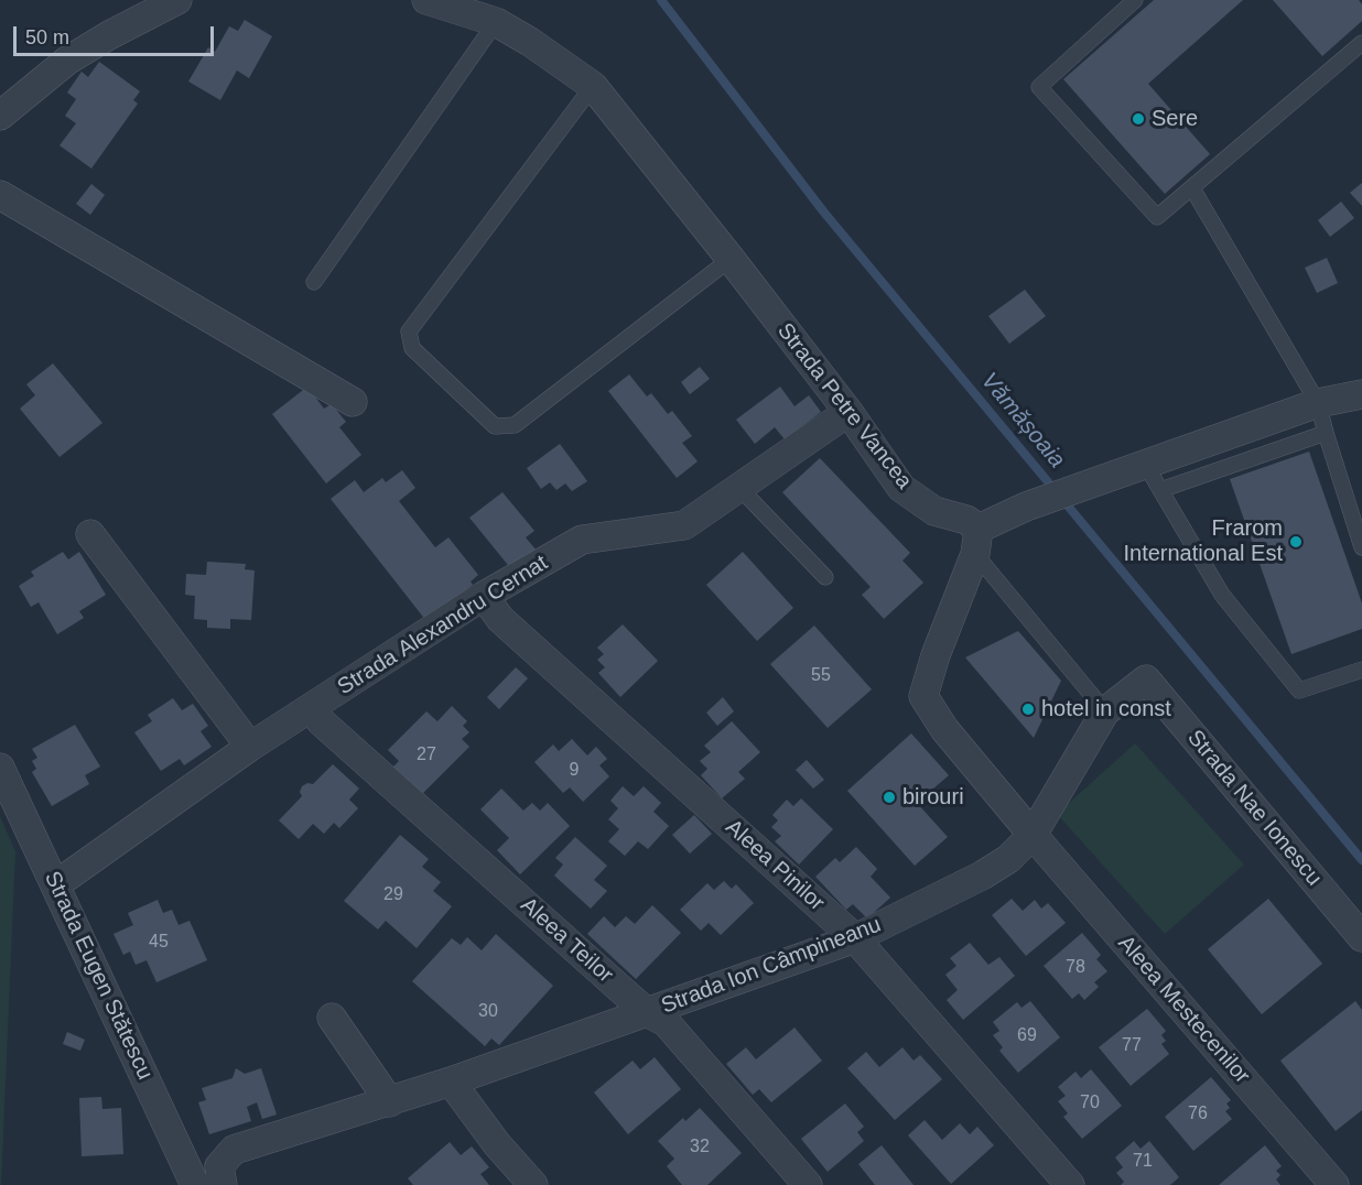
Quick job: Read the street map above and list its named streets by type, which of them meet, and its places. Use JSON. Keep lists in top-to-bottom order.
{
  "streets": {
    "street": [
      "Strada Petre Vancea",
      "Strada Alexandru Cernat",
      "Strada Nae Ionescu",
      "Aleea Pinilor",
      "Aleea Teilor",
      "Strada Ion Câmpineanu",
      "Strada Eugen Stătescu",
      "Aleea Mestecenilor"
    ]
  },
  "crossings": [
    ["Strada Petre Vancea", "Strada Alexandru Cernat"],
    ["Strada Alexandru Cernat", "Aleea Pinilor"],
    ["Strada Alexandru Cernat", "Aleea Teilor"],
    ["Strada Alexandru Cernat", "Strada Eugen Stătescu"],
    ["Strada Nae Ionescu", "Strada Ion Câmpineanu"],
    ["Aleea Pinilor", "Strada Ion Câmpineanu"],
    ["Aleea Teilor", "Strada Ion Câmpineanu"],
    ["Strada Ion Câmpineanu", "Aleea Mestecenilor"]
  ],
  "water": ["Vămășoaia"],
  "places": [
    "Sere",
    "Frarom International Est",
    "hotel in const",
    "birouri"
  ],
  "house_numbers": [
    "55",
    "27",
    "9",
    "29",
    "45",
    "78",
    "30",
    "69",
    "77",
    "70",
    "76",
    "32",
    "71"
  ],
  "scale_bar": "50 m"
}
